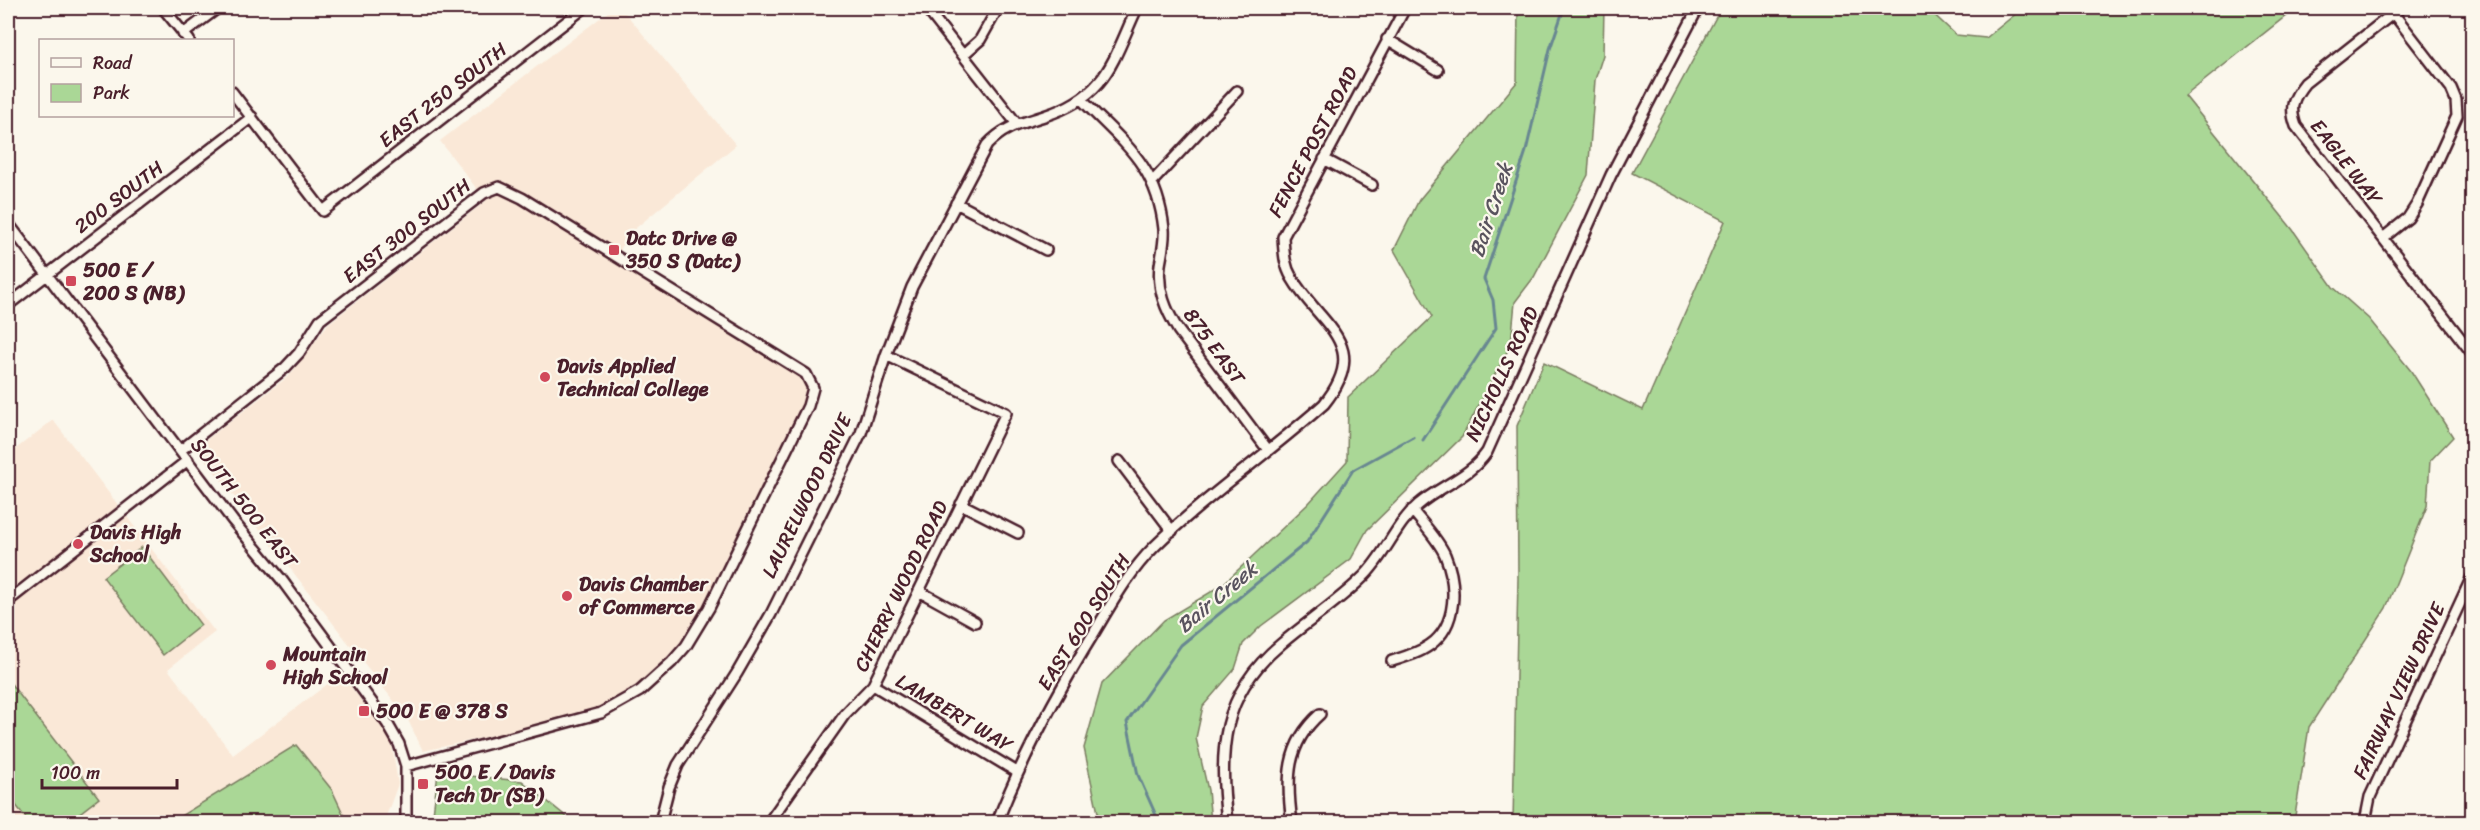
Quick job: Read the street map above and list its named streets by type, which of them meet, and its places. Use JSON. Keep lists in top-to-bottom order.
{
  "streets": {
    "street": [
      "EAST 250 SOUTH",
      "FENCE POST ROAD",
      "EAGLE WAY",
      "200 SOUTH",
      "EAST 300 SOUTH",
      "875 EAST",
      "NICHOLLS ROAD",
      "LAURELWOOD DRIVE",
      "SOUTH 500 EAST",
      "CHERRY WOOD ROAD",
      "EAST 600 SOUTH",
      "FAIRWAY VIEW DRIVE",
      "LAMBERT WAY"
    ]
  },
  "crossings": [
    ["EAST 250 SOUTH", "200 SOUTH"],
    ["FENCE POST ROAD", "EAST 600 SOUTH"],
    ["200 SOUTH", "SOUTH 500 EAST"],
    ["EAST 300 SOUTH", "SOUTH 500 EAST"],
    ["875 EAST", "LAURELWOOD DRIVE"],
    ["875 EAST", "EAST 600 SOUTH"],
    ["LAURELWOOD DRIVE", "CHERRY WOOD ROAD"],
    ["CHERRY WOOD ROAD", "LAMBERT WAY"],
    ["EAST 600 SOUTH", "LAMBERT WAY"]
  ],
  "water": ["Bair Creek"],
  "places": {
    "transit": [
      "Datc Drive @ 350 S (Datc)",
      "500 E / 200 S (NB)",
      "500 E @ 378 S",
      "500 E / Davis Tech Dr (SB)"
    ],
    "other": [
      "Davis Applied Technical College",
      "Davis High School",
      "Davis Chamber of Commerce",
      "Mountain High School"
    ]
  },
  "legend": ["Road", "Park"],
  "scale_bar": "100 m"
}
